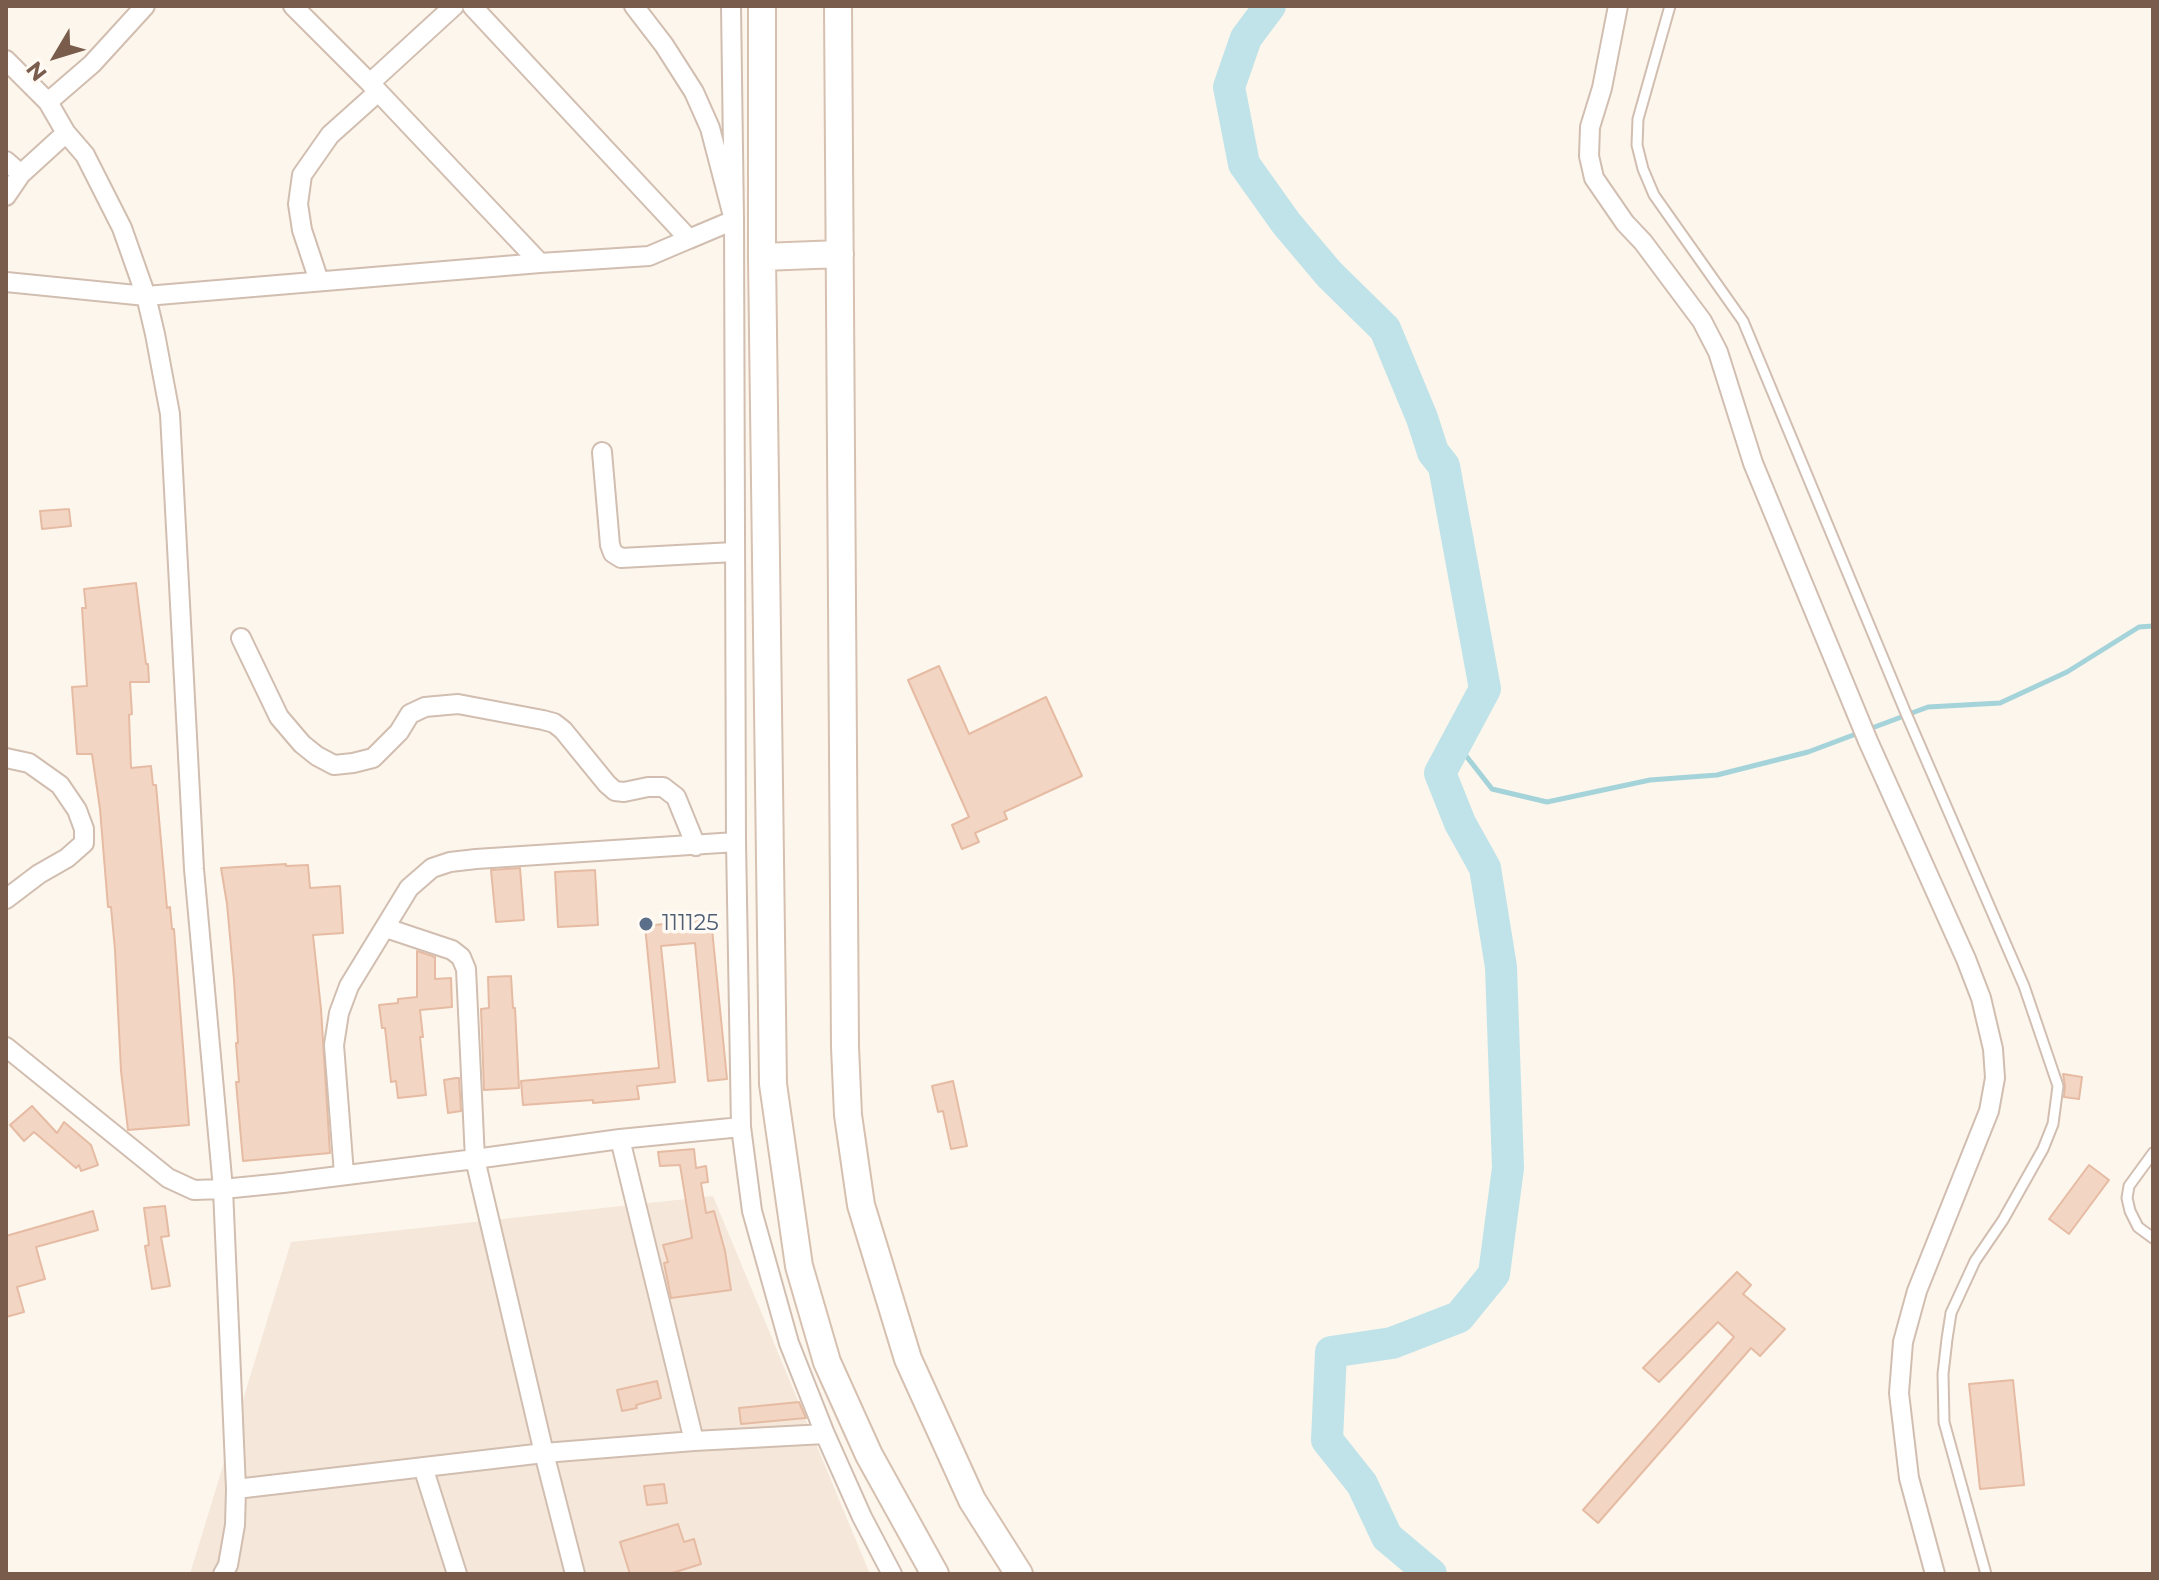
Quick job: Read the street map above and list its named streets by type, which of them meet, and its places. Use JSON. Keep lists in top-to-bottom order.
{
  "places": ["111125"],
  "north": "bottom left"
}
